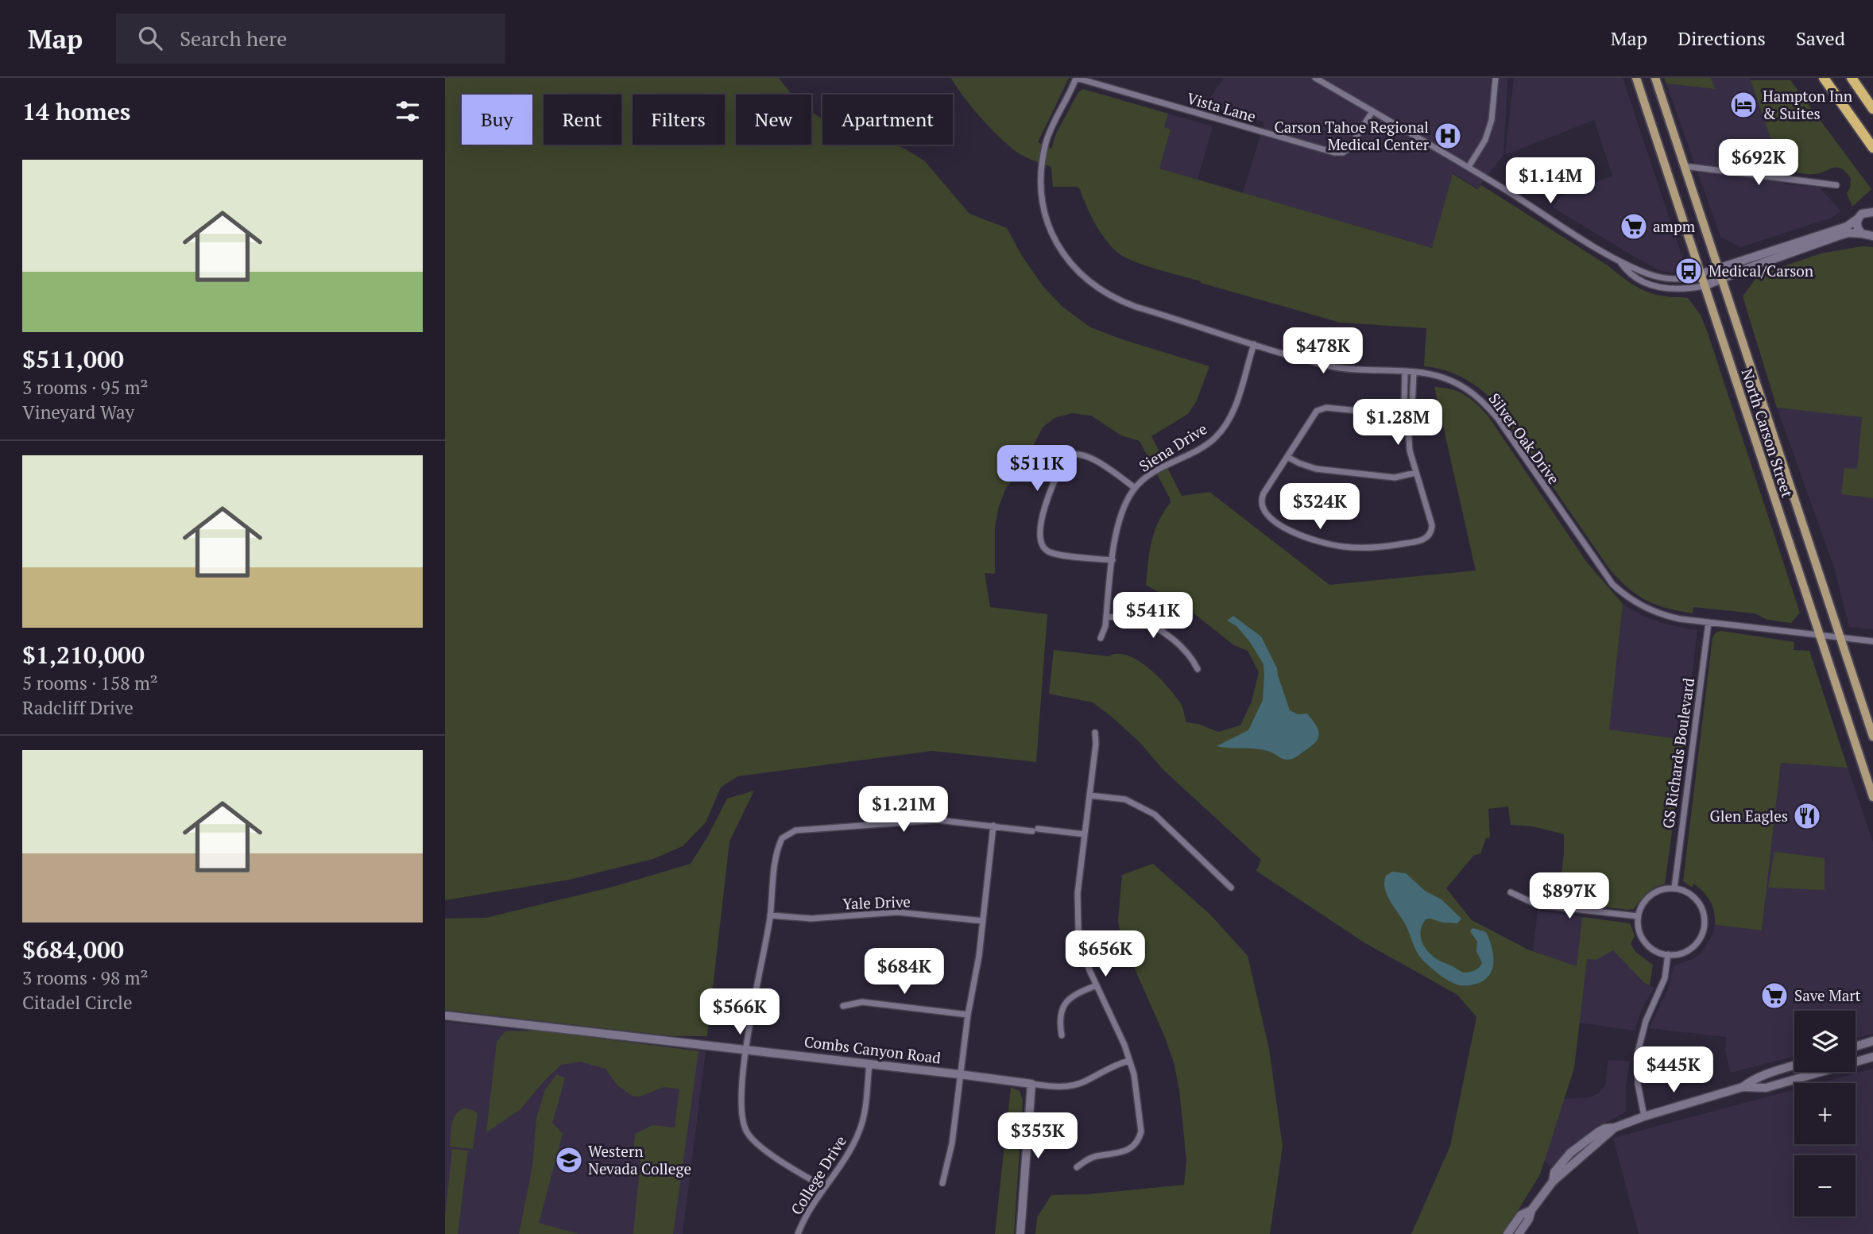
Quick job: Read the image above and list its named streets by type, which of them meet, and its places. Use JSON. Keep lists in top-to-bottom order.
{
  "streets": {
    "main road": ["North Carson Street"],
    "street": [
      "Vista Lane",
      "Silver Oak Drive",
      "Siena Drive",
      "GS Richards Boulevard",
      "Yale Drive",
      "Combs Canyon Road",
      "College Drive"
    ]
  },
  "crossings": [
    ["Vista Lane", "Silver Oak Drive"],
    ["North Carson Street", "Silver Oak Drive"],
    ["Silver Oak Drive", "Siena Drive"],
    ["Silver Oak Drive", "GS Richards Boulevard"],
    ["Combs Canyon Road", "College Drive"]
  ],
  "places": {
    "hotel": ["Hampton Inn & Suites"],
    "hospital": ["Carson Tahoe Regional Medical Center"],
    "supermarket": ["ampm", "Save Mart"],
    "bus stop": ["Medical/Carson"],
    "restaurant": ["Glen Eagles"],
    "school or university": ["Western Nevada College"]
  },
  "page": {
    "header": "Map",
    "search": "Search here",
    "nav": ["Map", "Directions", "Saved"],
    "heading": "14 homes",
    "chip": [
      "Buy",
      "Rent",
      "Filters",
      "New",
      "Apartment"
    ],
    "price": [
      "$692K",
      "$1.14M",
      "$478K",
      "$1.28M",
      "$511K",
      "$324K",
      "$541K",
      "$1.21M",
      "$897K",
      "$656K",
      "$684K",
      "$566K",
      "$445K",
      "$353K"
    ],
    "list": [
      {
        "name": "$511,000",
        "note": "3 rooms · 95 m² · Vineyard Way"
      },
      {
        "name": "$1,210,000",
        "note": "5 rooms · 158 m² · Radcliff Drive"
      },
      {
        "name": "$684,000",
        "note": "3 rooms · 98 m² · Citadel Circle"
      }
    ],
    "map_buttons": ["+", "−"]
  }
}
